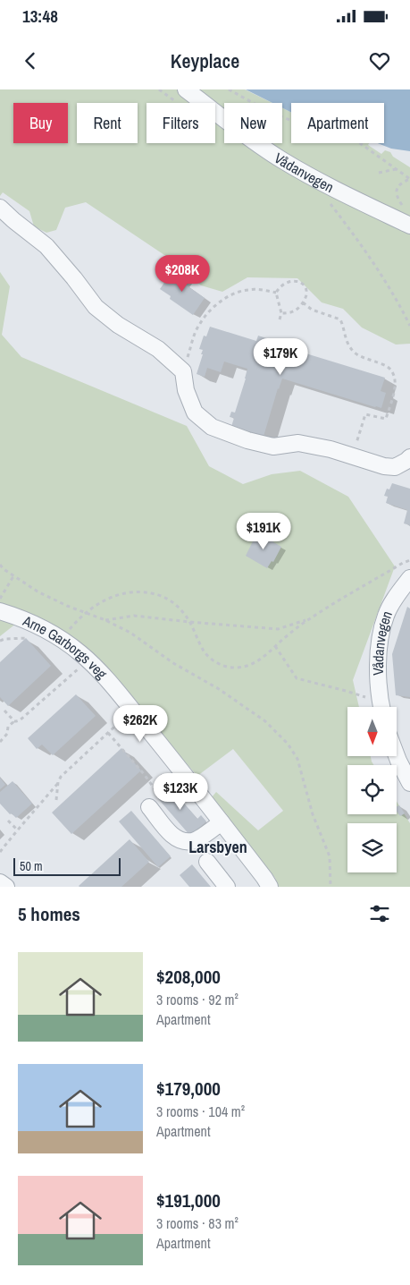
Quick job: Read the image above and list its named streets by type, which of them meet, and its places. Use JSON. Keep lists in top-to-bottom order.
{
  "streets": {
    "street": ["Vådanvegen", "Arne Garborgs veg"]
  },
  "districts": ["Larsbyen"],
  "scale_bar": "50 m",
  "north": "bottom",
  "page": {
    "status": "13:48",
    "header": "Keyplace",
    "chip": [
      "Buy",
      "Rent",
      "Filters",
      "New",
      "Apartment"
    ],
    "price": [
      "$208K",
      "$179K",
      "$191K",
      "$262K",
      "$123K"
    ],
    "scale": "50 m",
    "heading": "5 homes",
    "list": [
      {
        "name": "$208,000",
        "note": "3 rooms · 92 m² · Apartment"
      },
      {
        "name": "$179,000",
        "note": "3 rooms · 104 m² · Apartment"
      },
      {
        "name": "$191,000",
        "note": "3 rooms · 83 m² · Apartment"
      }
    ]
  }
}
